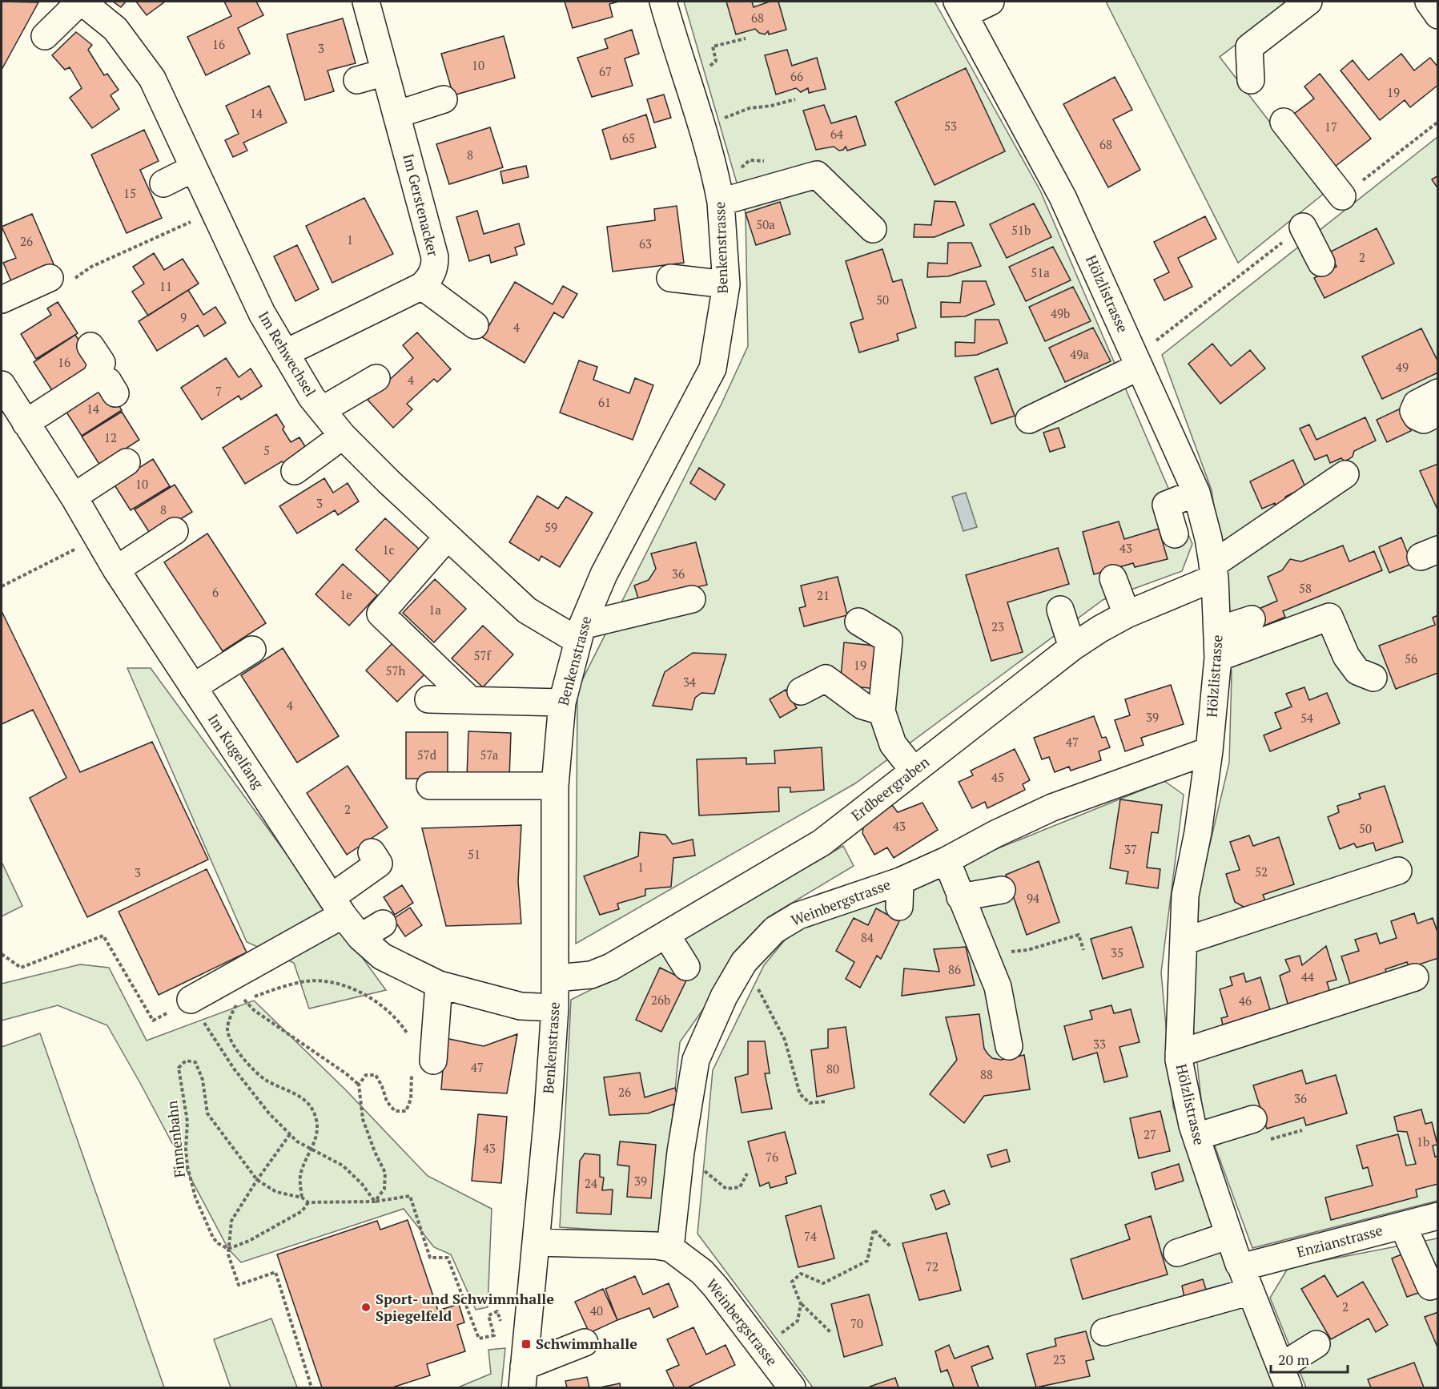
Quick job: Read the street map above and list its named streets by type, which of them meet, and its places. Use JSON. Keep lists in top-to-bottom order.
{
  "streets": {
    "street": [
      "Im Gerstenacker",
      "Benkenstrasse",
      "Hölzlistrasse",
      "Im Rehwechsel",
      "Im Kugelfang",
      "Erdbeergraben",
      "Weinbergstrasse",
      "Enzianstrasse"
    ],
    "path": ["Finnenbahn"]
  },
  "crossings": [
    ["Im Gerstenacker", "Im Rehwechsel"],
    ["Benkenstrasse", "Im Rehwechsel"],
    ["Benkenstrasse", "Im Kugelfang"],
    ["Benkenstrasse", "Erdbeergraben"],
    ["Hölzlistrasse", "Erdbeergraben"],
    ["Hölzlistrasse", "Weinbergstrasse"],
    ["Hölzlistrasse", "Enzianstrasse"]
  ],
  "places": {
    "other": ["Sport- und Schwimmhalle Spiegelfeld"],
    "transit": ["Schwimmhalle"]
  },
  "house_numbers": [
    "68",
    "16",
    "3",
    "10",
    "67",
    "66",
    "19",
    "14",
    "53",
    "17",
    "64",
    "65",
    "68",
    "8",
    "15",
    "50a",
    "51b",
    "1",
    "26",
    "63",
    "2",
    "51a",
    "11",
    "50",
    "49b",
    "9",
    "4",
    "49a",
    "16",
    "49",
    "4",
    "7",
    "61",
    "14",
    "12",
    "5",
    "10",
    "3",
    "8",
    "59",
    "43",
    "1c",
    "36",
    "58",
    "6",
    "1e",
    "21",
    "1a",
    "23",
    "57f",
    "56",
    "19",
    "57h",
    "34",
    "4",
    "39",
    "54",
    "47",
    "57d",
    "57a",
    "45",
    "2",
    "43",
    "50",
    "37",
    "51",
    "1",
    "52",
    "3",
    "94",
    "84",
    "35",
    "86",
    "44",
    "26b",
    "46",
    "33",
    "47",
    "80",
    "88",
    "26",
    "36",
    "27",
    "1b",
    "43",
    "76",
    "39",
    "24",
    "74",
    "72",
    "2",
    "40",
    "70",
    "23"
  ],
  "scale_bar": "20 m"
}
